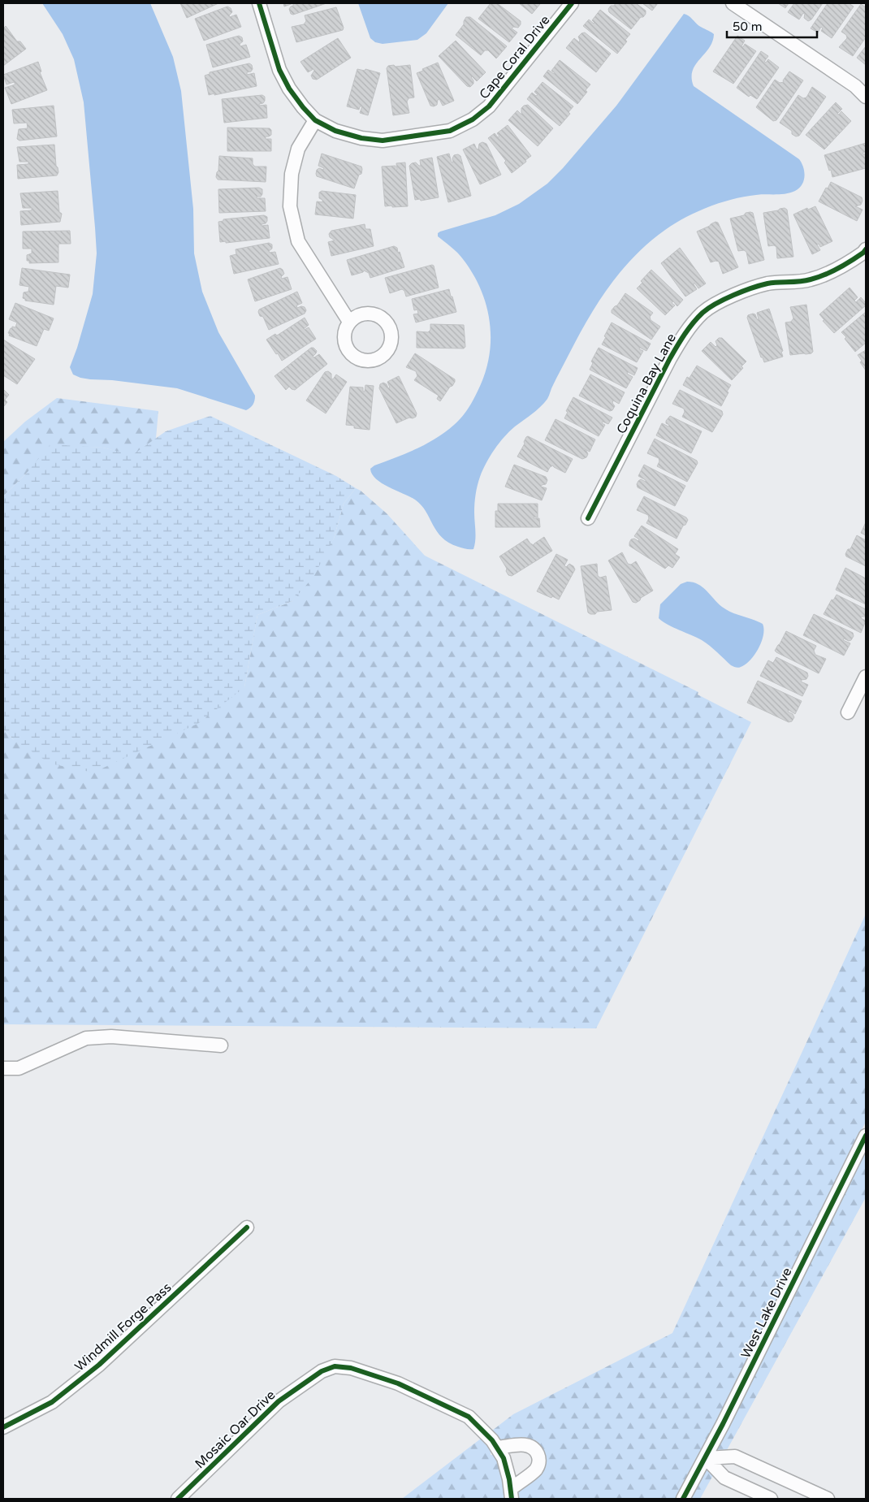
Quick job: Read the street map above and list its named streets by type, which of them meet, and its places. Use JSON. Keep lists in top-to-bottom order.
{
  "streets": {
    "street": [
      "Cape Coral Drive",
      "Coquina Bay Lane",
      "West Lake Drive",
      "Windmill Forge Pass",
      "Mosaic Oar Drive"
    ]
  },
  "scale_bar": "50 m"
}
